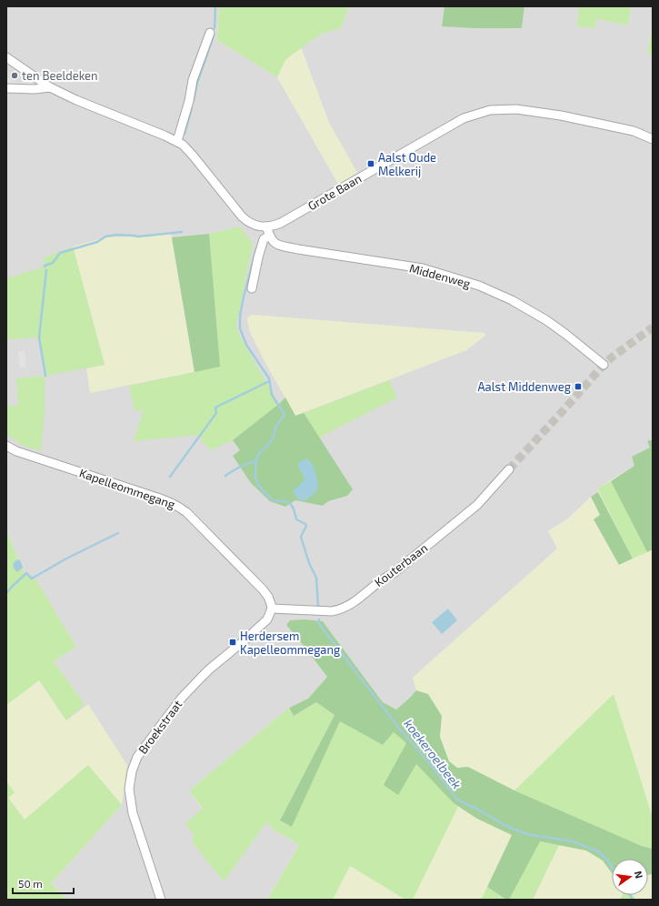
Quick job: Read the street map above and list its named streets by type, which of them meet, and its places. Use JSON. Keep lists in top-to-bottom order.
{
  "streets": {
    "street": [
      "Grote Baan",
      "Middenweg",
      "Kapelleommegang",
      "Kouterbaan",
      "Broekstraat"
    ]
  },
  "crossings": [
    ["Kapelleommegang", "Kouterbaan"],
    ["Kapelleommegang", "Broekstraat"],
    ["Kouterbaan", "Broekstraat"]
  ],
  "water": ["koekeroelbeek"],
  "places": {
    "other": ["ten Beeldeken"],
    "transit": ["Aalst Oude Melkerij", "Aalst Middenweg", "Herdersem Kapelleommegang"]
  },
  "scale_bar": "50 m",
  "north": "right"
}
